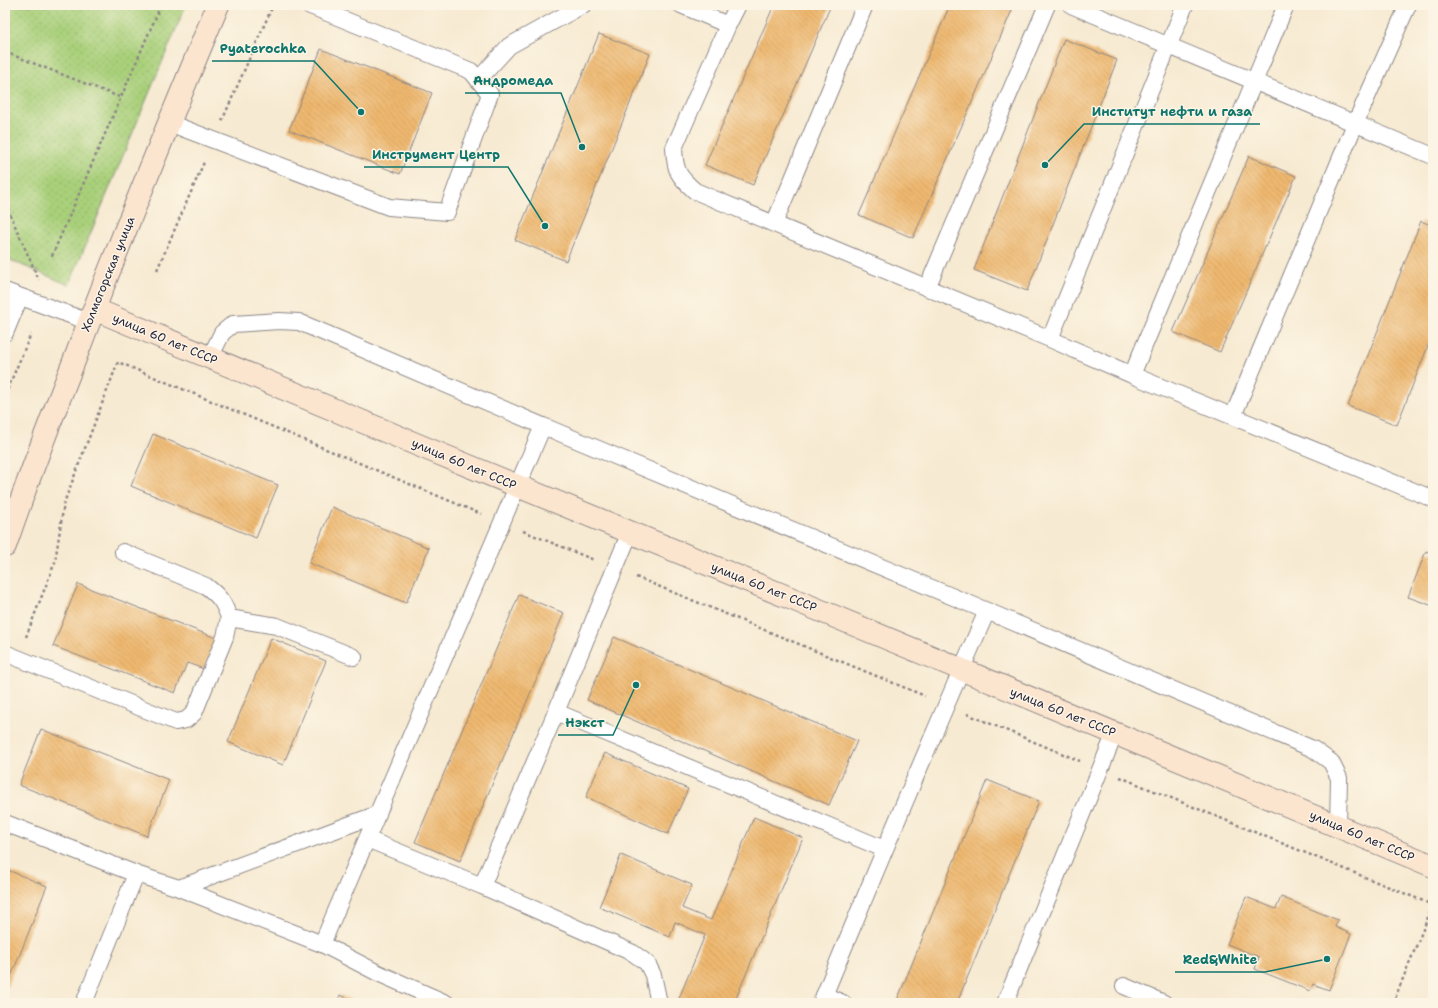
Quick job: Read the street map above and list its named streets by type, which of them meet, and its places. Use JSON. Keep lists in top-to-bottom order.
{
  "streets": {
    "main road": ["Холмогорская улица", "улица 60 лет СССР"]
  },
  "crossings": [
    ["Холмогорская улица", "улица 60 лет СССР"]
  ],
  "places": [
    "Pyaterochka",
    "Андромеда",
    "Институт нефти и газа",
    "Инструмент Центр",
    "Нэкст",
    "Red&White"
  ]
}
